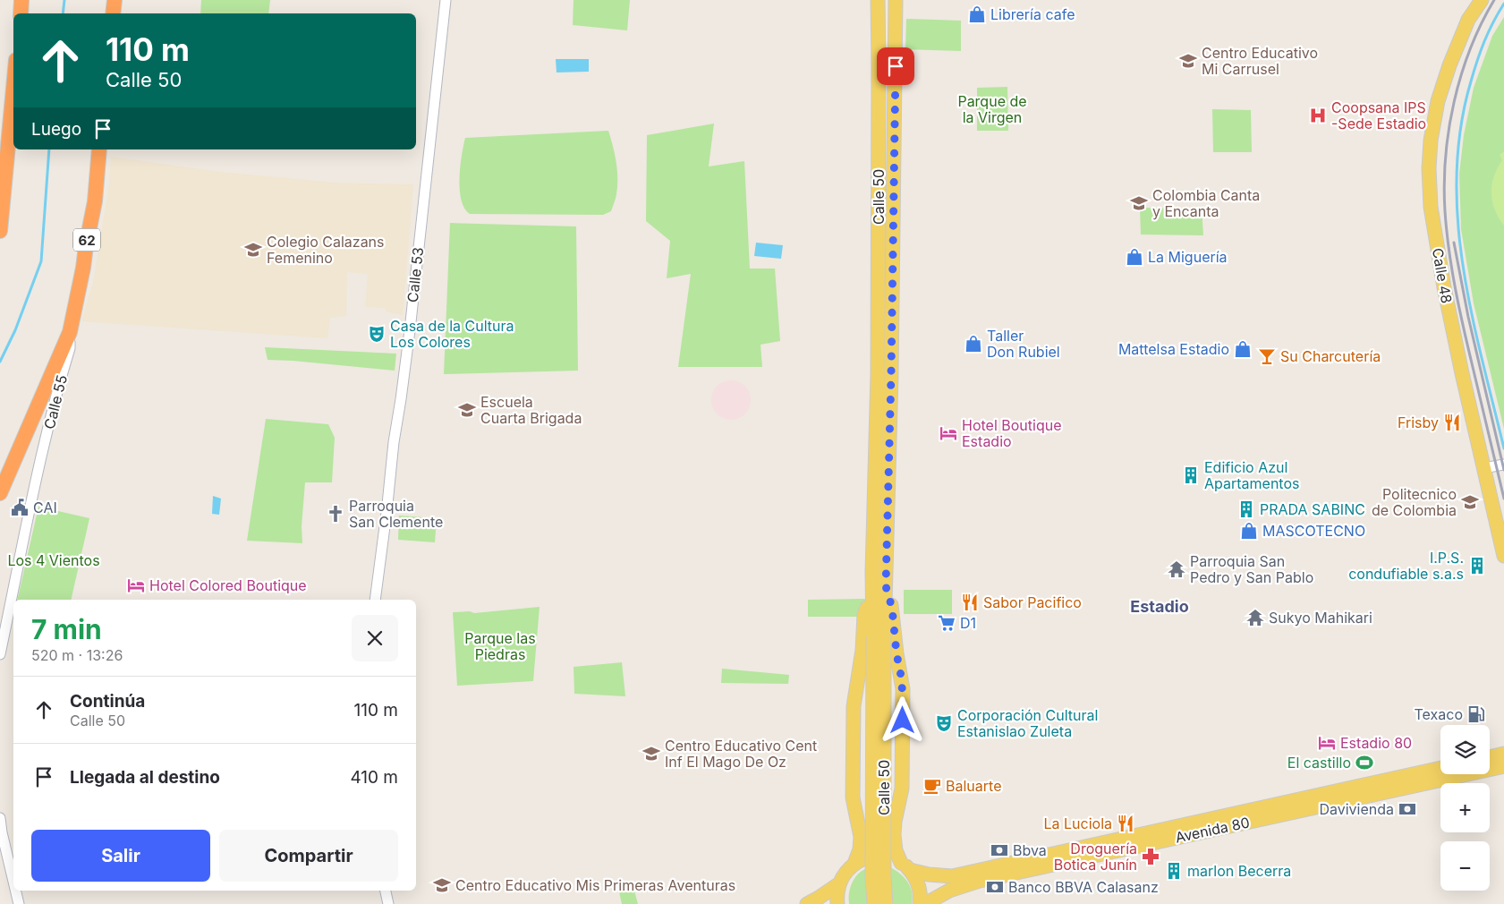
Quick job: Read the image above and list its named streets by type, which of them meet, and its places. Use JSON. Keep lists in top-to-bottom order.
{
  "streets": {
    "highway": ["62", "Calle 55"],
    "main road": ["Calle 50", "Calle 48", "Avenida 80"],
    "street": ["Calle 53"]
  },
  "crossings": [
    ["62", "Calle 55"]
  ],
  "districts": ["Estadio"],
  "parks": ["Parque de la Virgen", "Los 4 Vientos", "Parque las Piedras"],
  "places": {
    "shop": [
      "Librería cafe",
      "La Miguería",
      "Taller Don Rubiel",
      "Mattelsa Estadio",
      "MASCOTECNO"
    ],
    "school or university": [
      "Centro Educativo Mi Carrusel",
      "Colombia Canta y Encanta",
      "Colegio Calazans Femenino",
      "Escuela Cuarta Brigada",
      "Politecnico de Colombia",
      "Centro Educativo Cent Inf El Mago De Oz",
      "Centro Educativo Mis Primeras Aventuras"
    ],
    "hospital": ["Coopsana IPS -Sede Estadio"],
    "theatre": ["Casa de la Cultura Los Colores", "Corporación Cultural Estanislao Zuleta"],
    "bar": ["Su Charcutería"],
    "restaurant": ["Frisby", "Sabor Pacifico", "La Luciola"],
    "hotel": ["Hotel Boutique Estadio", "Hotel Colored Boutique", "Estadio 80"],
    "building": [
      "Edificio Azul Apartamentos",
      "PRADA SABINC",
      "I.P.S. condufiable s.a.s",
      "marlon Becerra"
    ],
    "public building": ["CAI"],
    "church": ["Parroquia San Clemente"],
    "temple": ["Parroquia San Pedro y San Pablo", "Sukyo Mahikari"],
    "supermarket": ["D1"],
    "fuel station": ["Texaco"],
    "sports": ["El castillo"],
    "cafe": ["Baluarte"],
    "bank": ["Davivienda", "Bbva", "Banco BBVA Calasanz"],
    "pharmacy": ["Droguería Botica Junín"]
  },
  "page": {
    "turn": ["110 m", "Calle 50"],
    "then": "Luego",
    "heading": ["7 min", "520 m · 13:26"],
    "list": [
      {
        "name": "Continúa",
        "note": "Calle 50",
        "value": "110 m"
      },
      {
        "name": "Llegada al destino",
        "value": "410 m"
      }
    ],
    "map_buttons": ["+", "−"],
    "buttons": ["Salir", "Compartir"]
  }
}
